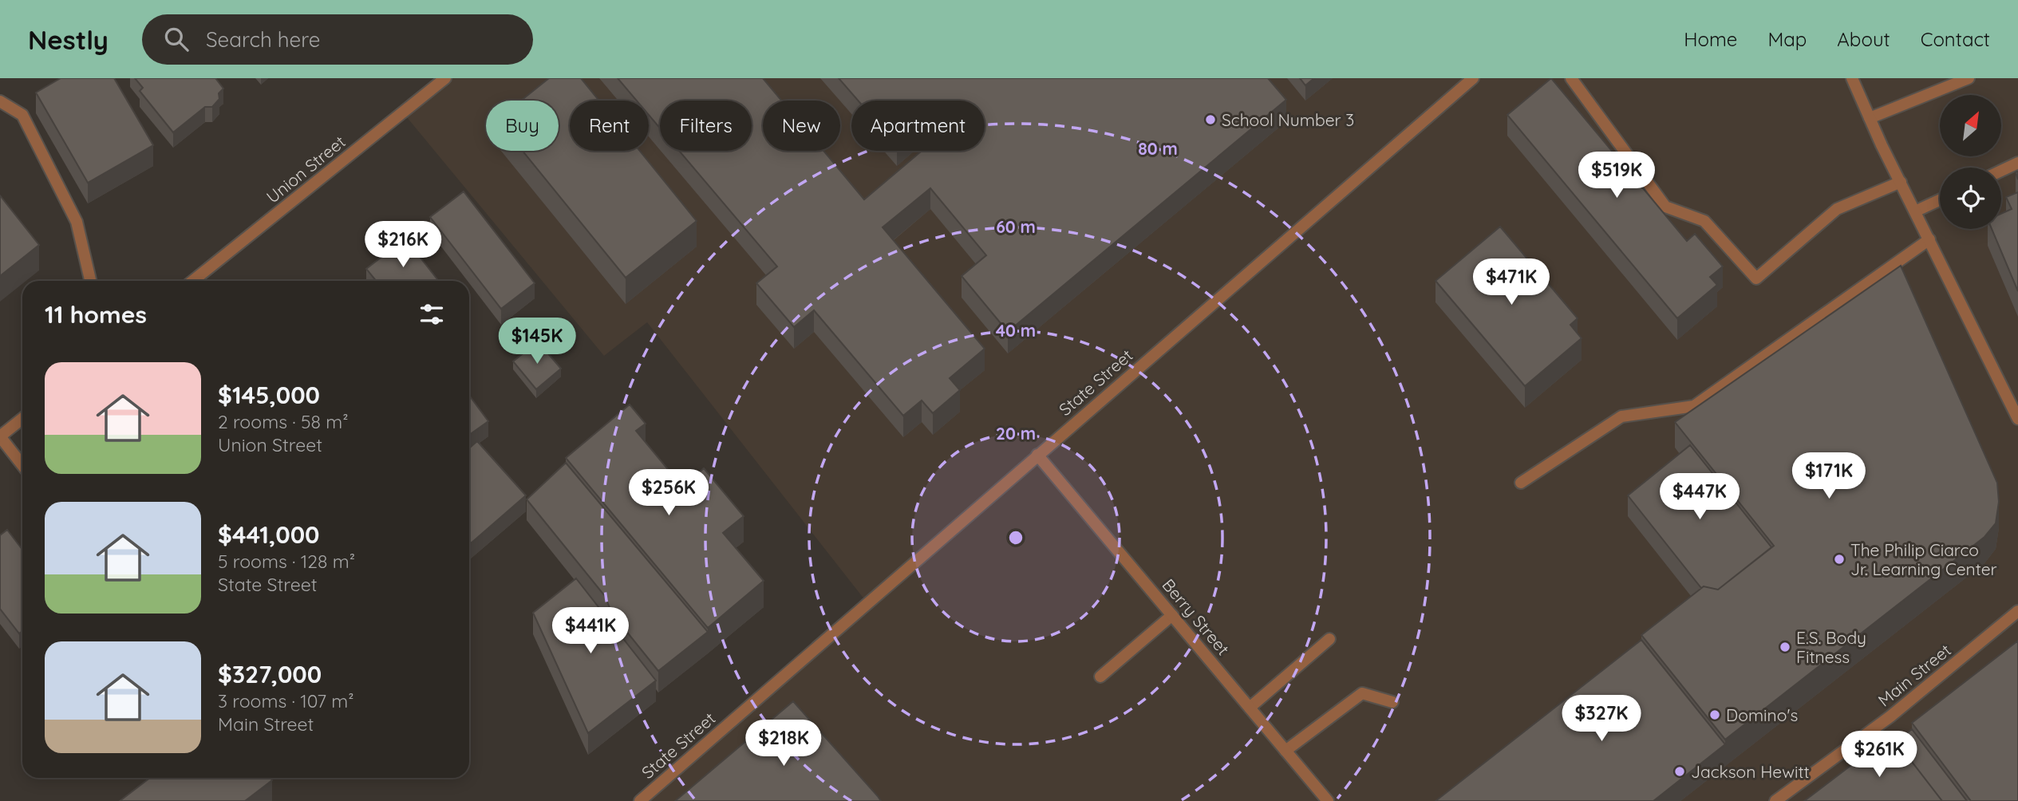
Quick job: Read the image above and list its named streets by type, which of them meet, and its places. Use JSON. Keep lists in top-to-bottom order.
{
  "streets": {
    "street": [
      "Union Street",
      "State Street",
      "Berry Street",
      "Main Street"
    ]
  },
  "crossings": [
    ["State Street", "Berry Street"]
  ],
  "places": [
    "School Number 3",
    "The Philip Ciarco Jr. Learning Center",
    "E.S. Body Fitness",
    "Domino's",
    "Jackson Hewitt"
  ],
  "north": "top right",
  "page": {
    "header": "Nestly",
    "search": "Search here",
    "nav": [
      "Home",
      "Map",
      "About",
      "Contact"
    ],
    "chip": [
      "Buy",
      "Rent",
      "Filters",
      "New",
      "Apartment"
    ],
    "price": [
      "$519K",
      "$216K",
      "$471K",
      "$145K",
      "$171K",
      "$256K",
      "$447K",
      "$441K",
      "$327K",
      "$218K",
      "$261K"
    ],
    "heading": "11 homes",
    "list": [
      {
        "name": "$145,000",
        "note": "2 rooms · 58 m² · Union Street"
      },
      {
        "name": "$441,000",
        "note": "5 rooms · 128 m² · State Street"
      },
      {
        "name": "$327,000",
        "note": "3 rooms · 107 m² · Main Street"
      }
    ]
  },
  "rings": [
    "80 m",
    "60 m",
    "40 m",
    "20 m"
  ]
}
